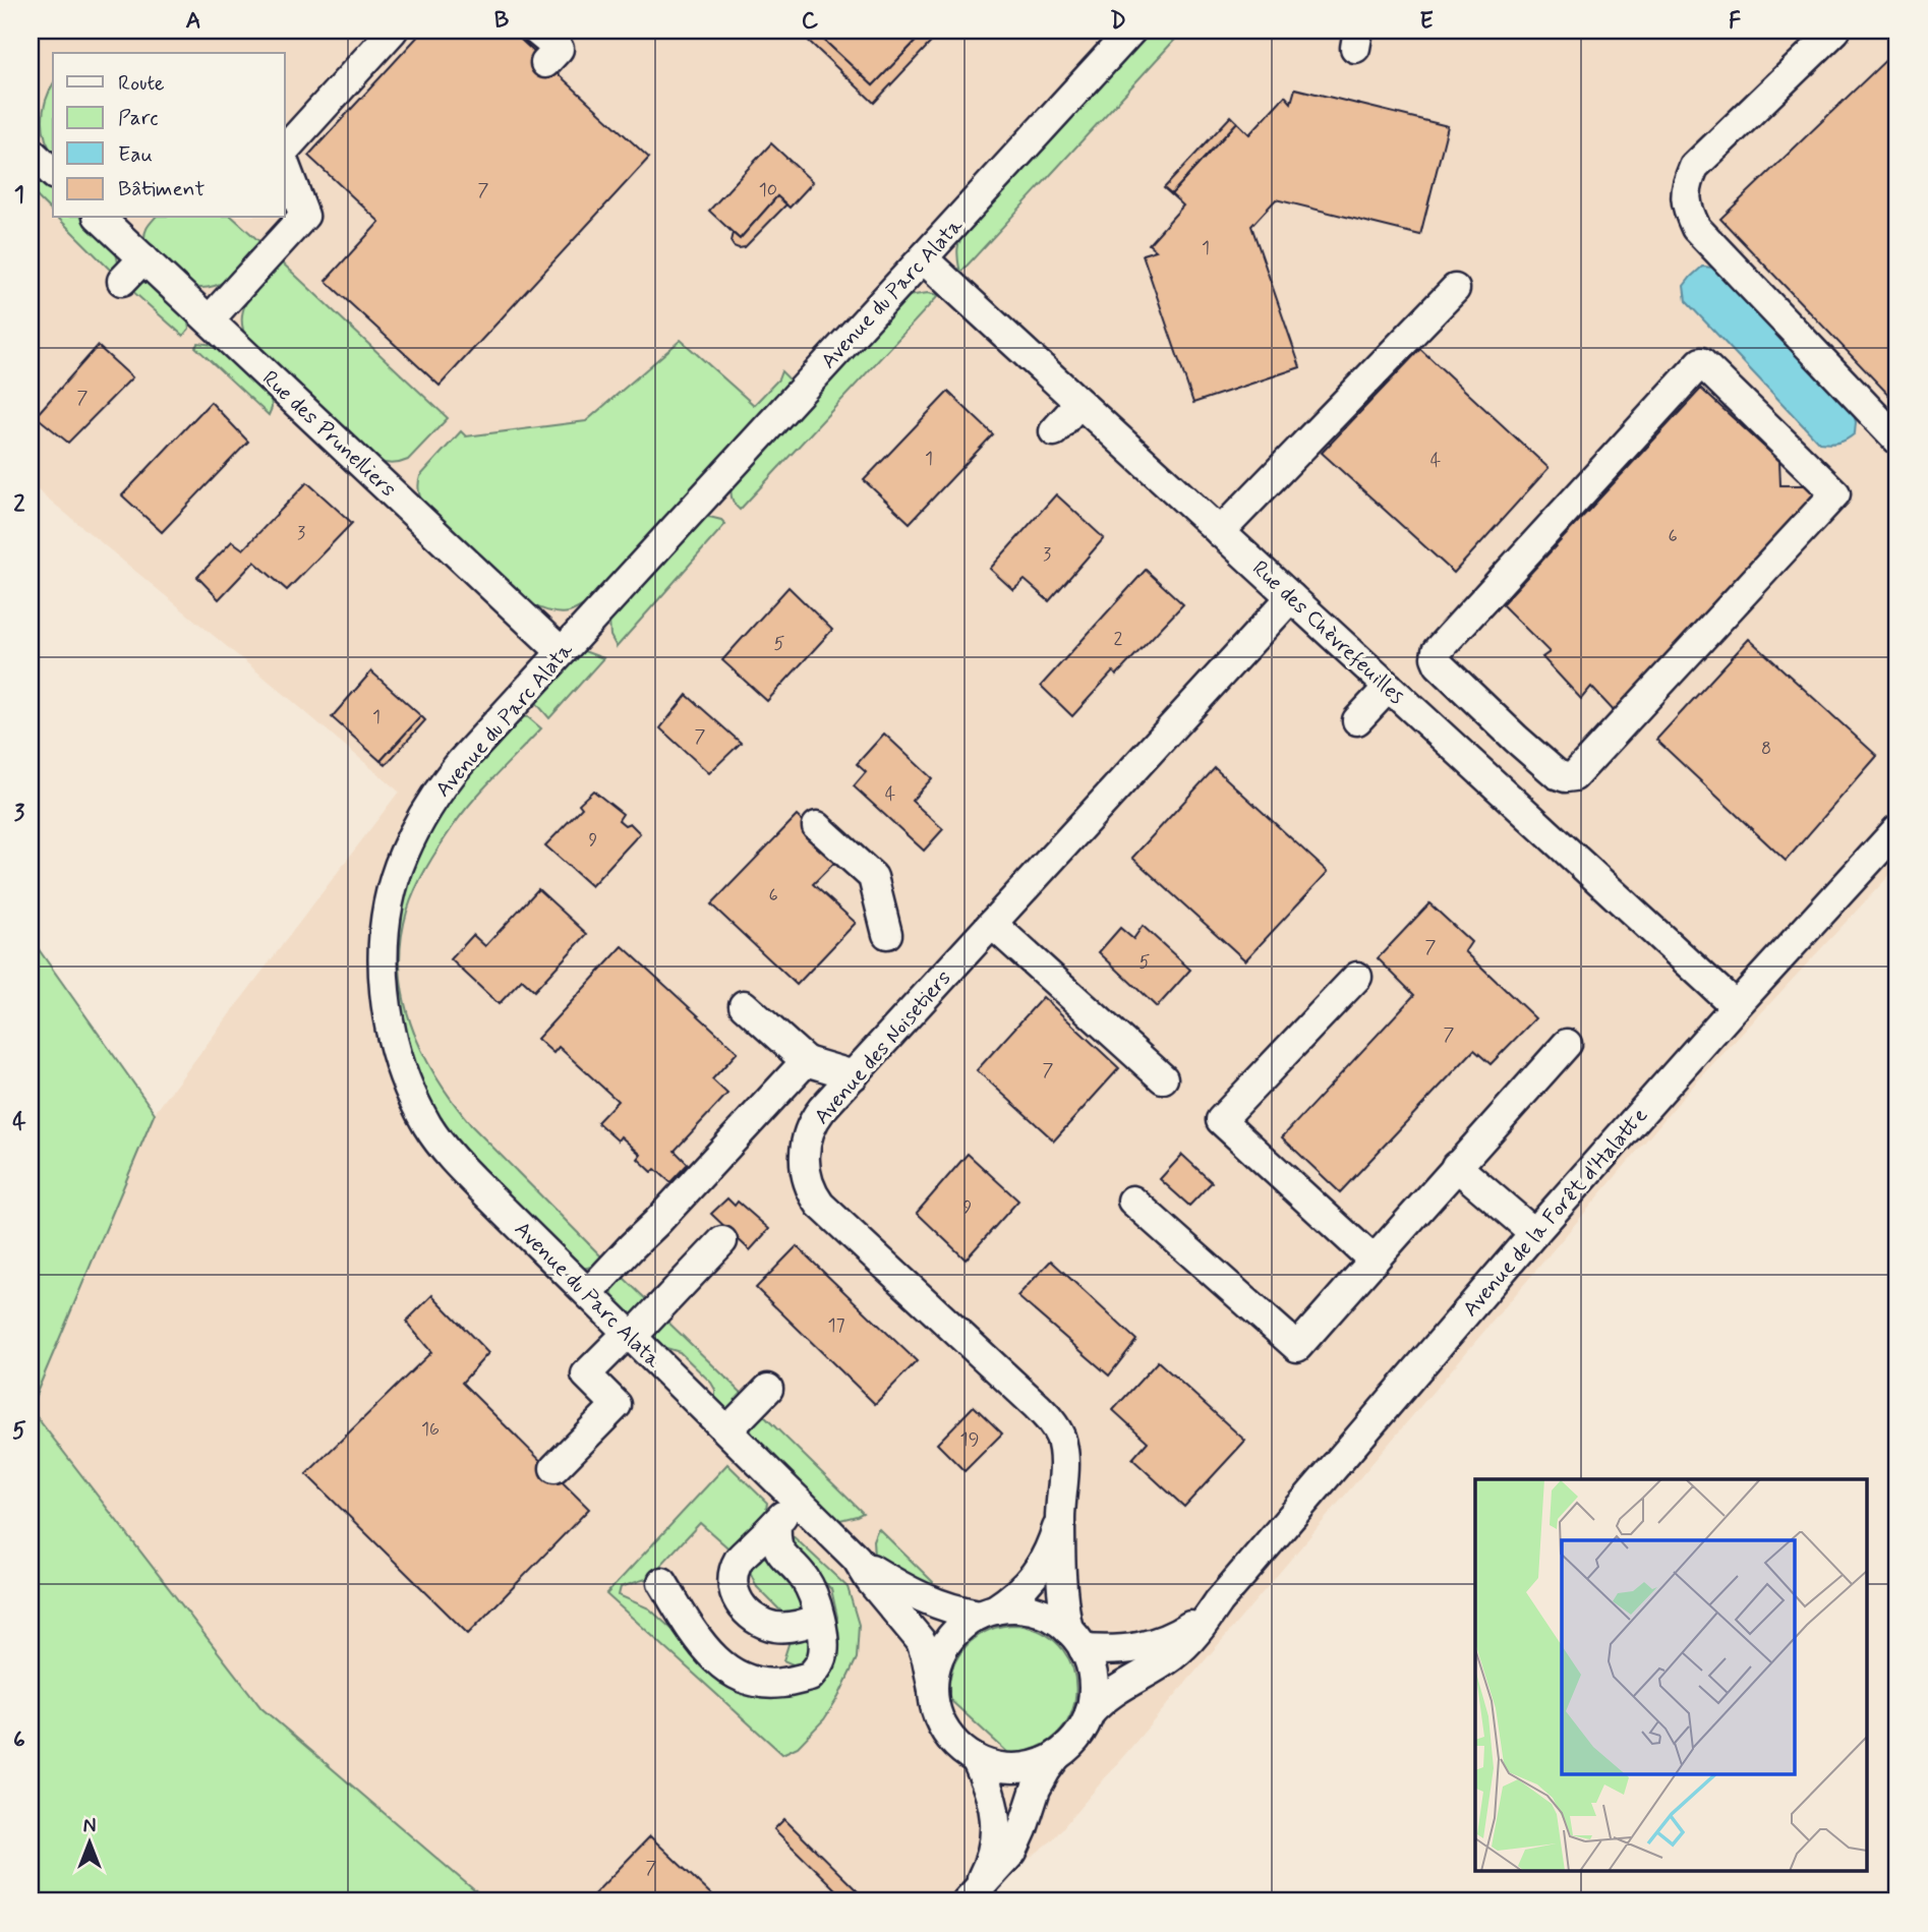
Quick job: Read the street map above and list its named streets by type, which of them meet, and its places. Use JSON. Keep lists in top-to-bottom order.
{
  "streets": {
    "street": [
      "Avenue du Parc Alata",
      "Rue des Prunelliers",
      "Rue des Chèvrefeuilles",
      "Avenue des Noisetiers",
      "Avenue de la Forêt d'Halatte"
    ]
  },
  "crossings": [
    ["Avenue du Parc Alata", "Rue des Prunelliers"],
    ["Avenue du Parc Alata", "Rue des Chèvrefeuilles"],
    ["Avenue du Parc Alata", "Avenue des Noisetiers"],
    ["Avenue du Parc Alata", "Avenue de la Forêt d'Halatte"],
    ["Rue des Chèvrefeuilles", "Avenue des Noisetiers"],
    ["Rue des Chèvrefeuilles", "Avenue de la Forêt d'Halatte"],
    ["Avenue des Noisetiers", "Avenue de la Forêt d'Halatte"]
  ],
  "house_numbers": [
    "7",
    "10",
    "1",
    "7",
    "1",
    "4",
    "3",
    "6",
    "3",
    "2",
    "5",
    "1",
    "7",
    "8",
    "4",
    "9",
    "6",
    "7",
    "5",
    "7",
    "7",
    "9",
    "17",
    "16",
    "19",
    "7"
  ],
  "legend": [
    "Route",
    "Parc",
    "Eau",
    "Bâtiment"
  ],
  "north": "top",
  "grid": {
    "columns": [
      "A",
      "B",
      "C",
      "D",
      "E",
      "F"
    ],
    "rows": [
      "1",
      "2",
      "3",
      "4",
      "5",
      "6"
    ]
  }
}
